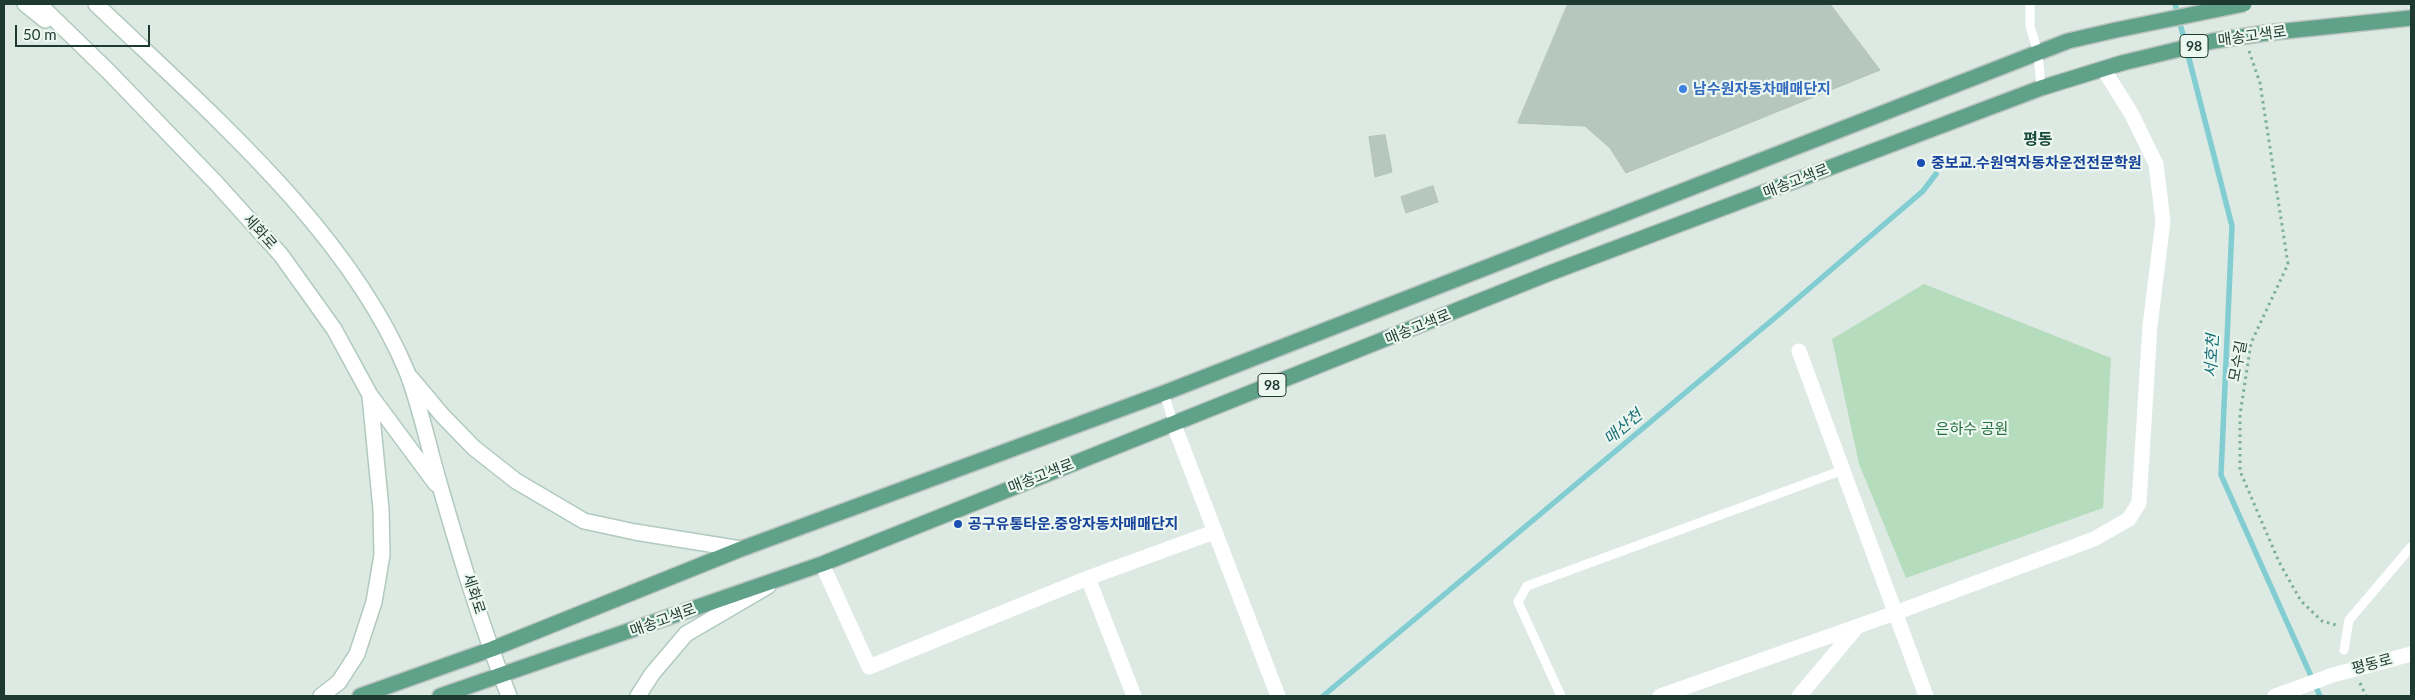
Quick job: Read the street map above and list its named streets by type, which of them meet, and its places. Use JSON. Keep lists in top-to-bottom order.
{
  "streets": {
    "main road": ["매송고색로", "98"],
    "street": ["세화로", "평동로"],
    "path": ["모수길"]
  },
  "crossings": [
    ["매송고색로", "세화로"]
  ],
  "districts": ["평동"],
  "water": ["서호천", "매산천"],
  "parks": ["은하수 공원"],
  "places": ["남수원자동차매매단지", "중보교.수원역자동차운전전문학원", "공구유통타운.중앙자동차매매단지"],
  "scale_bar": "50 m"
}
